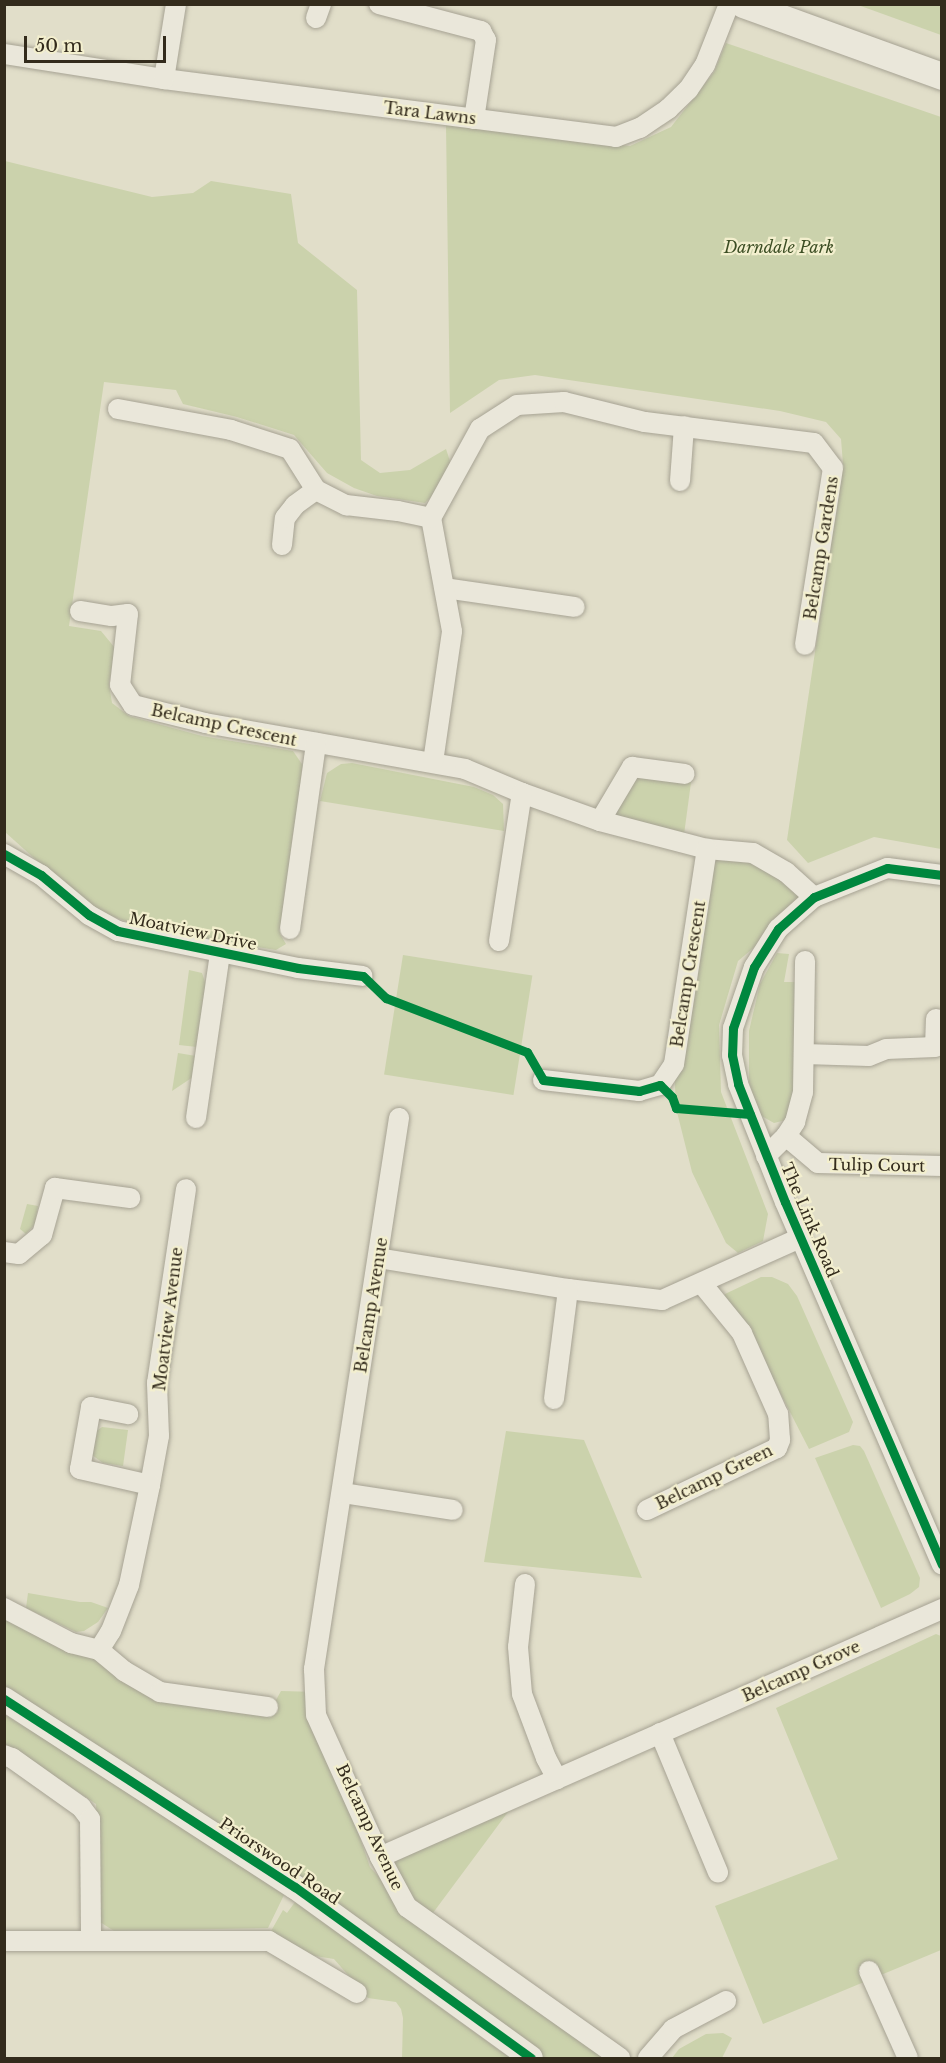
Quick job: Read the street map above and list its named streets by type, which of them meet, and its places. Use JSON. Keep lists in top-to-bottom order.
{
  "streets": {
    "street": [
      "Tara Lawns",
      "Belcamp Gardens",
      "Belcamp Crescent",
      "Moatview Drive",
      "Tulip Court",
      "The Link Road",
      "Belcamp Avenue",
      "Moatview Avenue",
      "Belcamp Green",
      "Belcamp Grove",
      "Priorswood Road"
    ]
  },
  "crossings": [
    ["Belcamp Crescent", "The Link Road"],
    ["Belcamp Avenue", "Belcamp Grove"]
  ],
  "parks": ["Darndale Park"],
  "scale_bar": "50 m"
}
